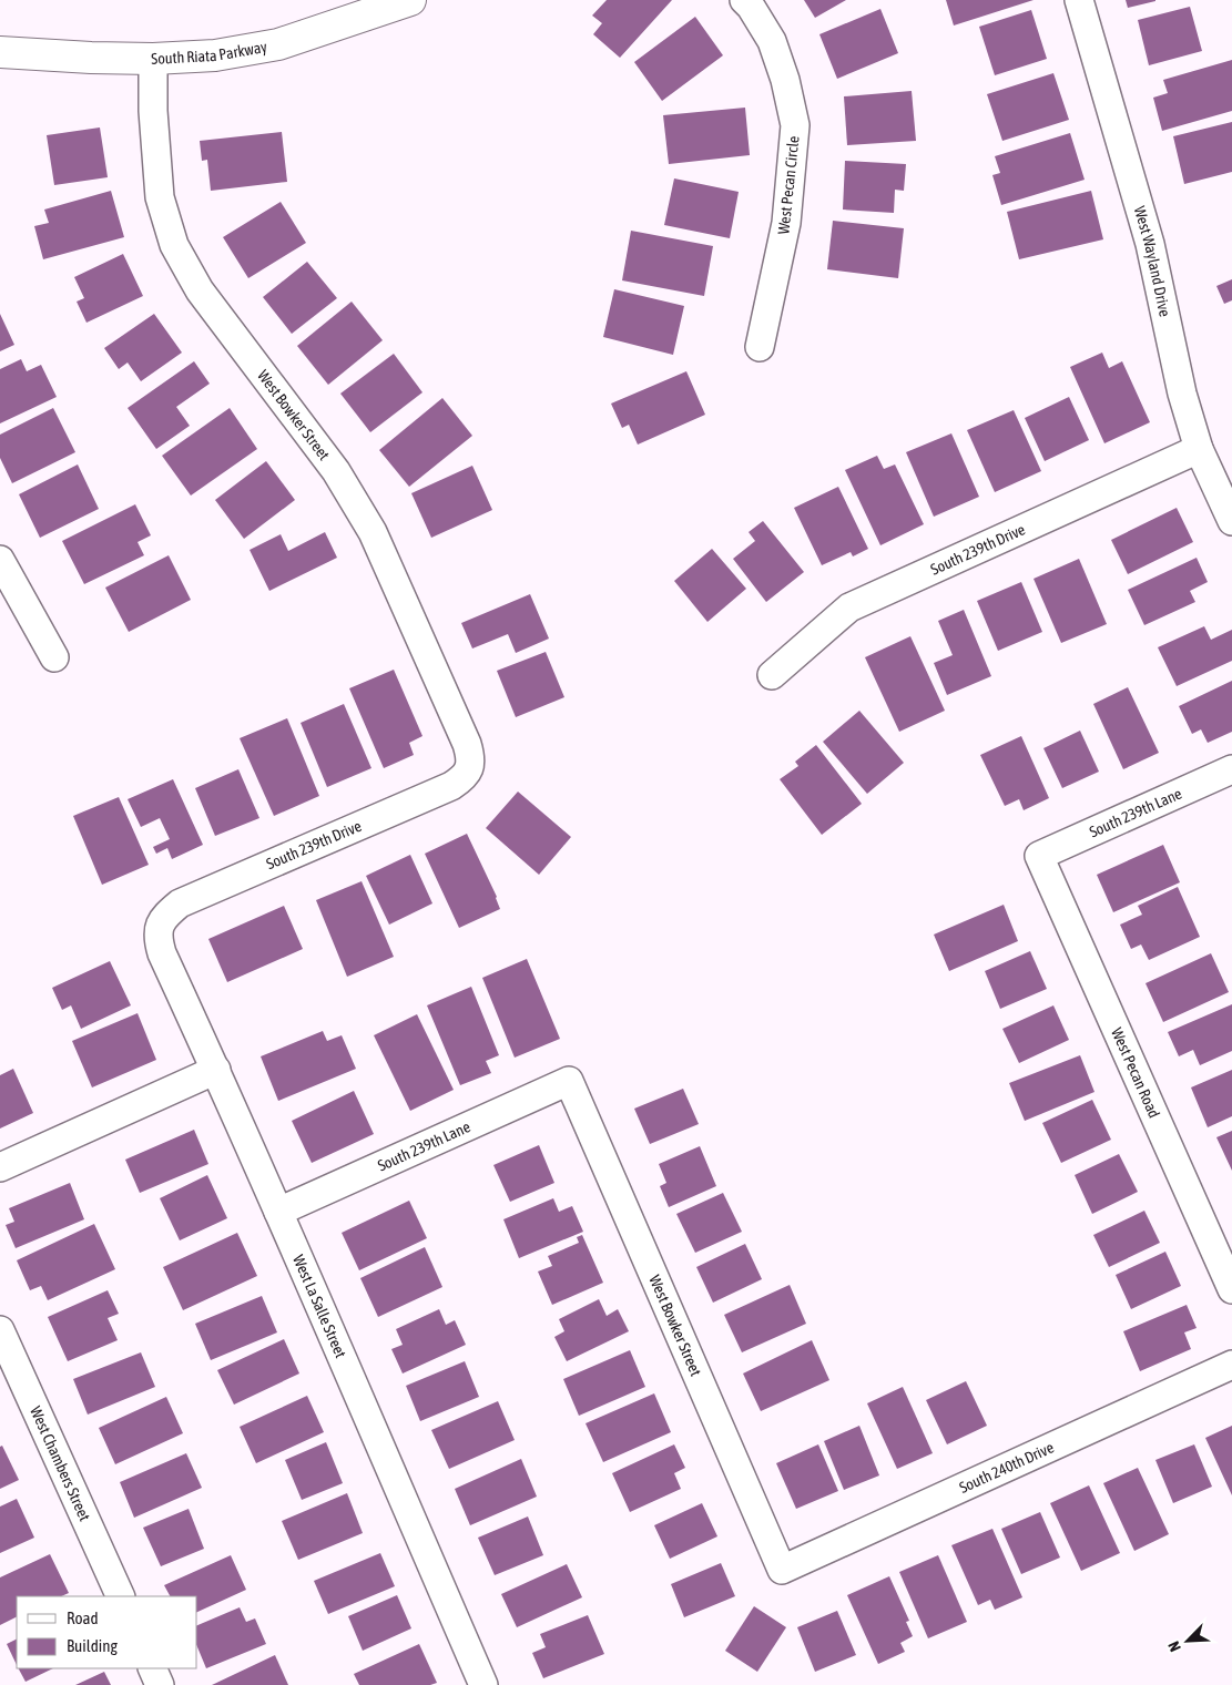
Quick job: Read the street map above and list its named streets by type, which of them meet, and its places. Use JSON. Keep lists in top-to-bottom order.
{
  "streets": {
    "street": [
      "South Riata Parkway",
      "West Pecan Circle",
      "West Wayland Drive",
      "West Bowker Street",
      "South 239th Drive",
      "South 239th Lane",
      "West Pecan Road",
      "West La Salle Street",
      "West Chambers Street",
      "South 240th Drive"
    ]
  },
  "crossings": [
    ["South Riata Parkway", "West Bowker Street"],
    ["West Wayland Drive", "South 239th Drive"],
    ["West Bowker Street", "South 239th Drive"],
    ["West Bowker Street", "South 239th Lane"],
    ["West Bowker Street", "South 240th Drive"],
    ["South 239th Drive", "West La Salle Street"],
    ["South 239th Lane", "West Pecan Road"],
    ["South 239th Lane", "West La Salle Street"]
  ],
  "legend": ["Road", "Building"],
  "north": "bottom left"
}
